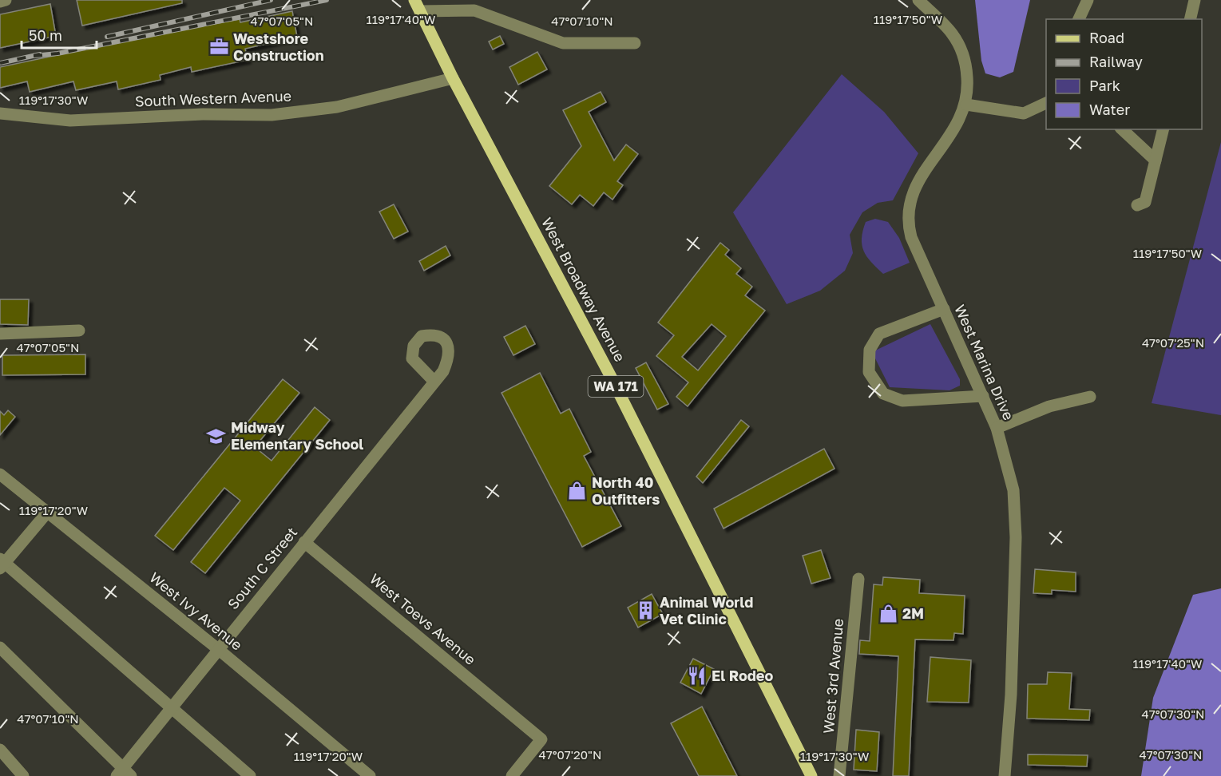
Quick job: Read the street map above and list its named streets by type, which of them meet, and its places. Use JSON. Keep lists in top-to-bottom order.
{
  "streets": {
    "main road": ["West Broadway Avenue", "WA 171"],
    "street": [
      "South Western Avenue",
      "West Marina Drive",
      "South C Street",
      "West Ivy Avenue",
      "West Toevs Avenue",
      "West 3rd Avenue"
    ]
  },
  "crossings": [
    ["South Western Avenue", "West Broadway Avenue"],
    ["South C Street", "West Ivy Avenue"],
    ["South C Street", "West Toevs Avenue"]
  ],
  "places": {
    "office": ["Westshore Construction"],
    "school or university": ["Midway Elementary School"],
    "shop": ["North 40 Outfitters", "2M"],
    "building": ["Animal World Vet Clinic"],
    "restaurant": ["El Rodeo"]
  },
  "legend": [
    "Road",
    "Railway",
    "Park",
    "Water"
  ],
  "scale_bar": "50 m",
  "coordinates": [
    "119°17'40\"W",
    "119°17'50\"W",
    "47°07'05\"N",
    "47°07'10\"N",
    "119°17'30\"W",
    "47°07'25\"N",
    "119°17'20\"W",
    "47°07'30\"N",
    "47°07'20\"N"
  ]
}
